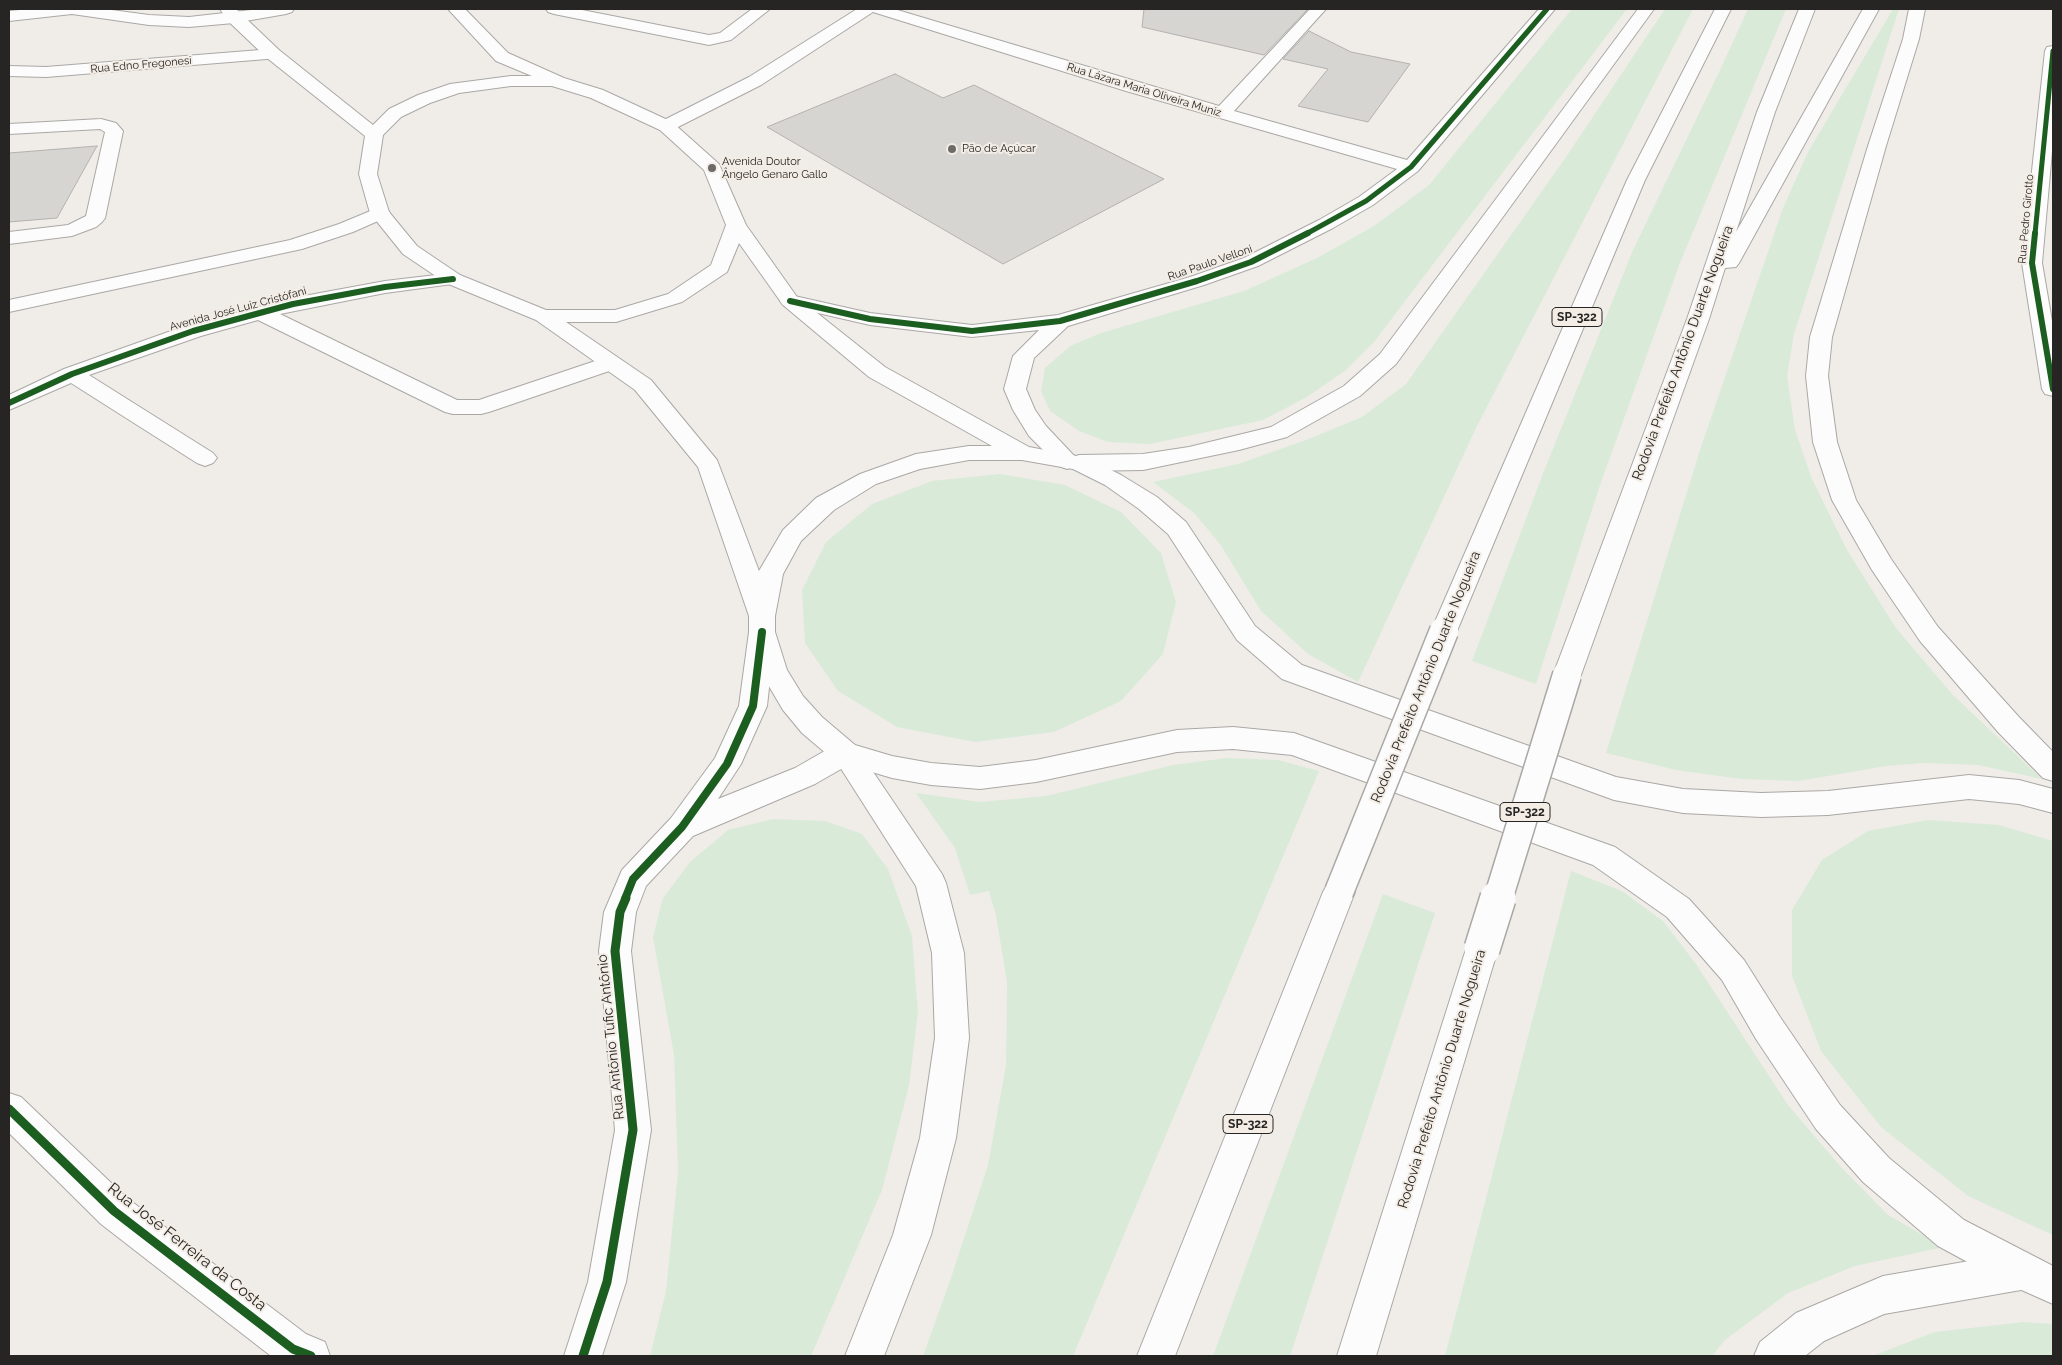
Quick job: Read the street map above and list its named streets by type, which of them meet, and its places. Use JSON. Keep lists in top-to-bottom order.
{
  "streets": {
    "main road": [
      "Rua Edno Fregonesi",
      "Rua Lázara Maria Oliveira Muniz",
      "Rua Pedro Girotto",
      "Rua Paulo Velloni",
      "Avenida José Luiz Cristófani",
      "SP-322",
      "Rodovia Prefeito Antônio Duarte Nogueira",
      "Rua Antônio Tufic Antônio",
      "Rua José Ferreira da Costa"
    ]
  },
  "crossings": [
    ["Rua Lázara Maria Oliveira Muniz", "Rua Paulo Velloni"]
  ],
  "places": ["Pão de Açúcar", "Avenida Doutor Ângelo Genaro Gallo"]
}
